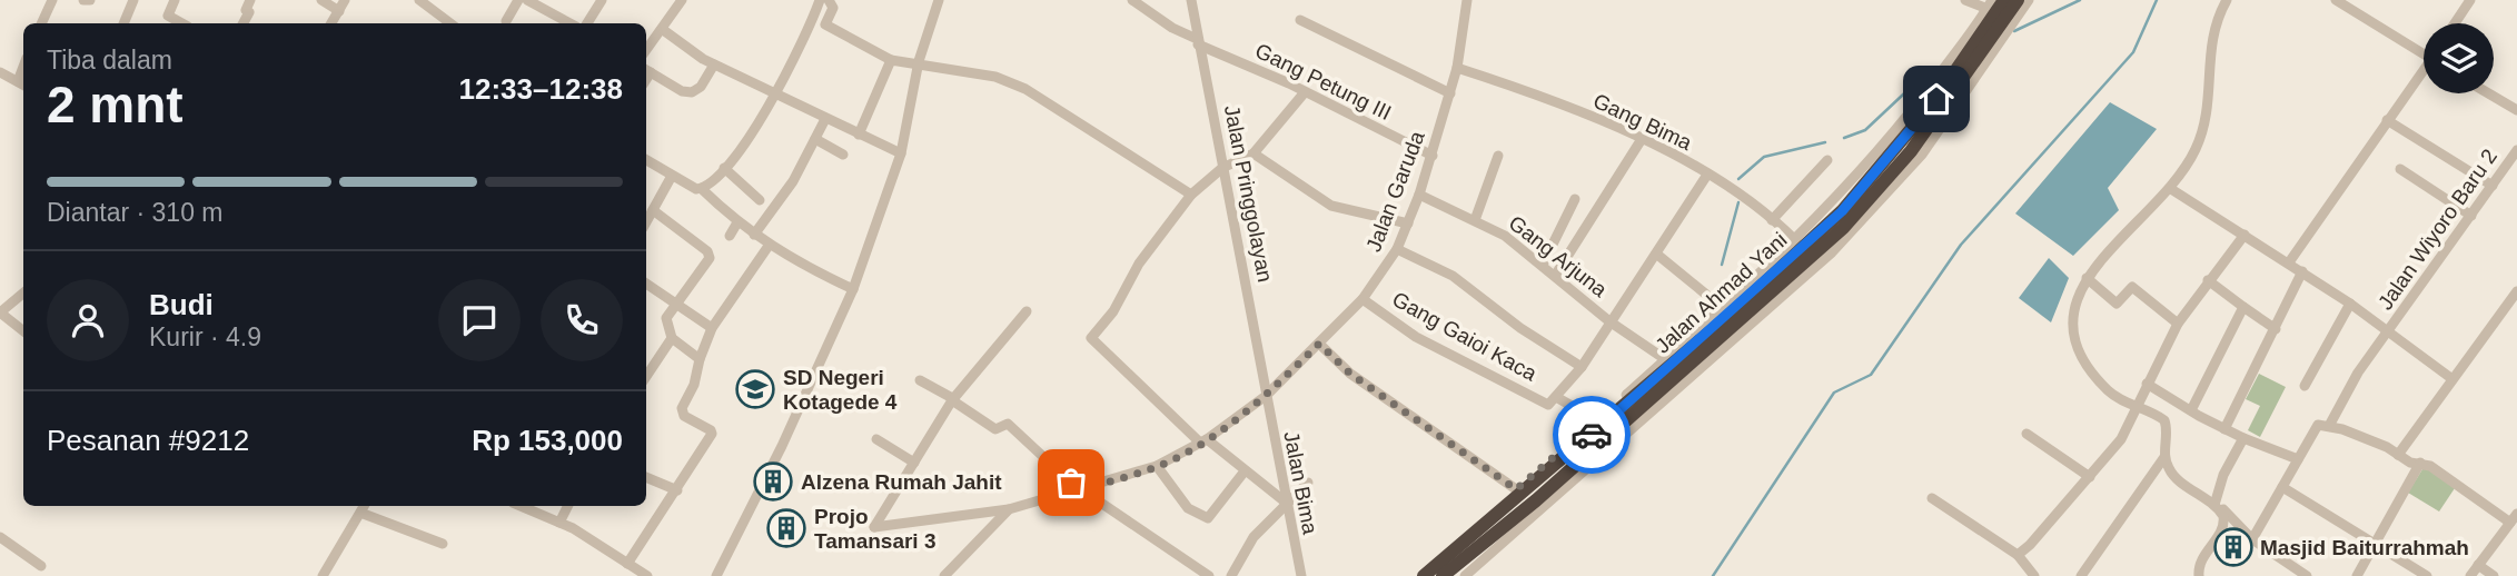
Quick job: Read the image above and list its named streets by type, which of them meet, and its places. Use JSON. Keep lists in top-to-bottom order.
{
  "streets": {
    "highway": ["Jalan Ahmad Yani"],
    "street": [
      "Gang Petung III",
      "Gang Bima",
      "Jalan Garuda",
      "Jalan Pringgolayan",
      "Jalan Wiyoro Baru 2",
      "Gang Arjuna",
      "Gang Gaioi Kaca",
      "Jalan Bima"
    ]
  },
  "crossings": [
    ["Gang Petung III", "Jalan Garuda"],
    ["Gang Petung III", "Jalan Pringgolayan"],
    ["Gang Bima", "Jalan Garuda"],
    ["Jalan Garuda", "Jalan Pringgolayan"],
    ["Jalan Garuda", "Gang Arjuna"],
    ["Jalan Garuda", "Gang Gaioi Kaca"],
    ["Jalan Garuda", "Jalan Bima"],
    ["Jalan Pringgolayan", "Jalan Bima"]
  ],
  "places": {
    "school or university": ["SD Negeri Kotagede 4"],
    "building": ["Alzena Rumah Jahit", "Projo Tamansari 3", "Masjid Baiturrahmah"]
  },
  "page": {
    "heading": ["2 mnt", "Tiba dalam", "12:33–12:38"],
    "panel": [
      "Budi",
      "Kurir · 4.9",
      "Pesanan #9212",
      "Rp 153,000"
    ],
    "bar": "Diantar · 310 m"
  }
}
